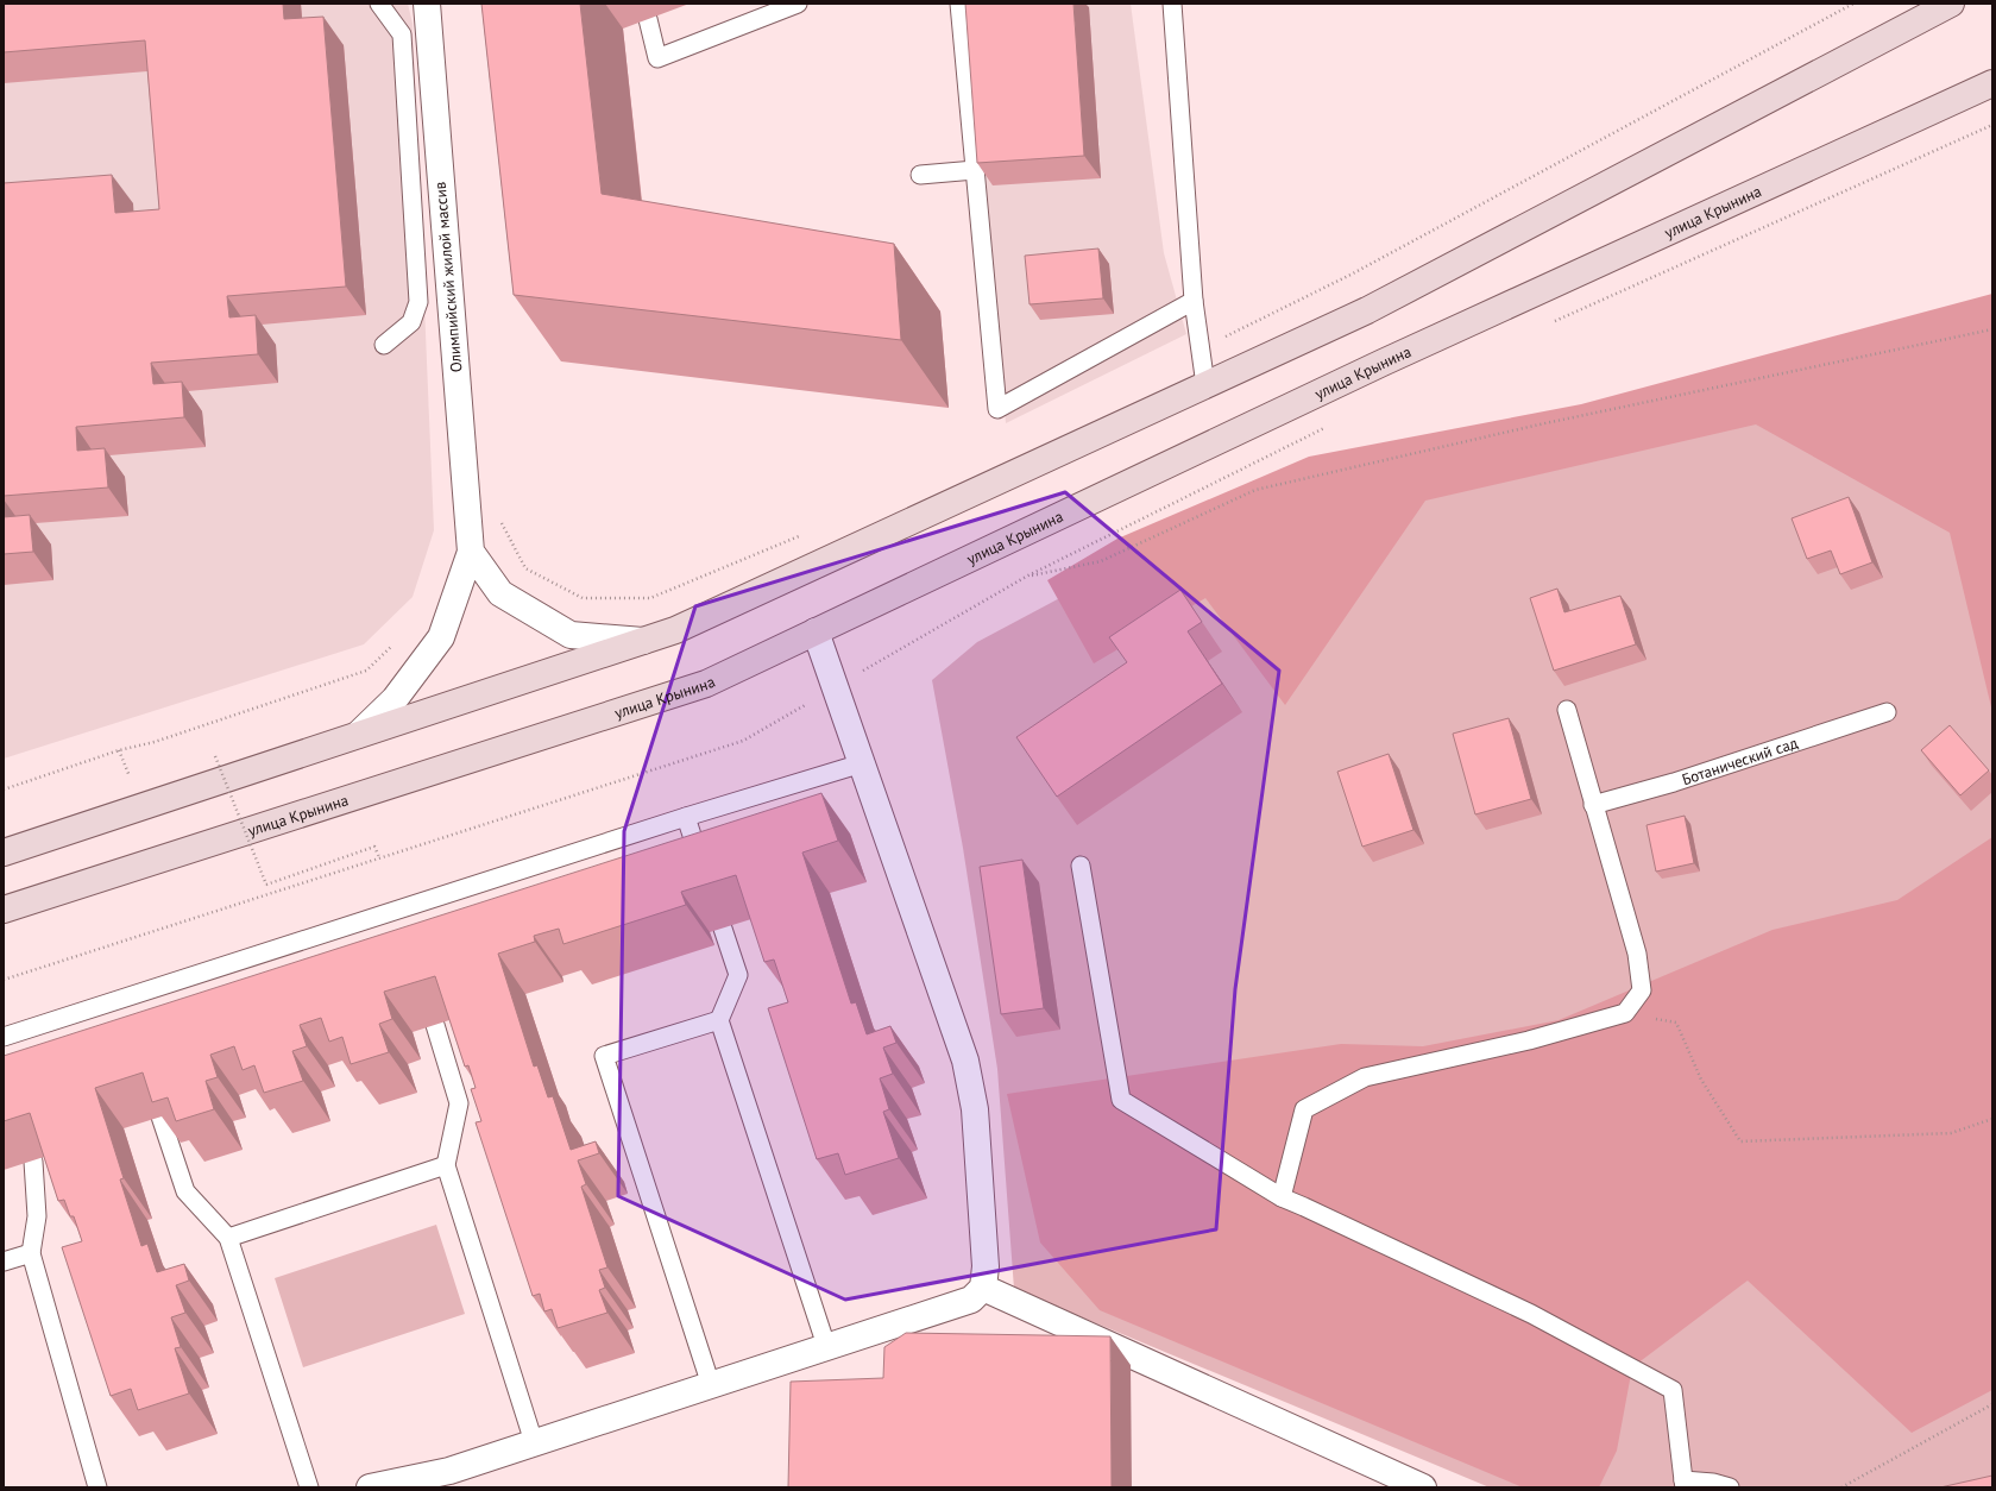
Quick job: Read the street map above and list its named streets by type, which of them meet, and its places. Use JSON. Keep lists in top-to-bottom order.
{
  "streets": {
    "main road": ["улица Крынина"],
    "street": ["Олимпийский жилой массив"],
    "lane": ["Ботанический сад"]
  }
}
